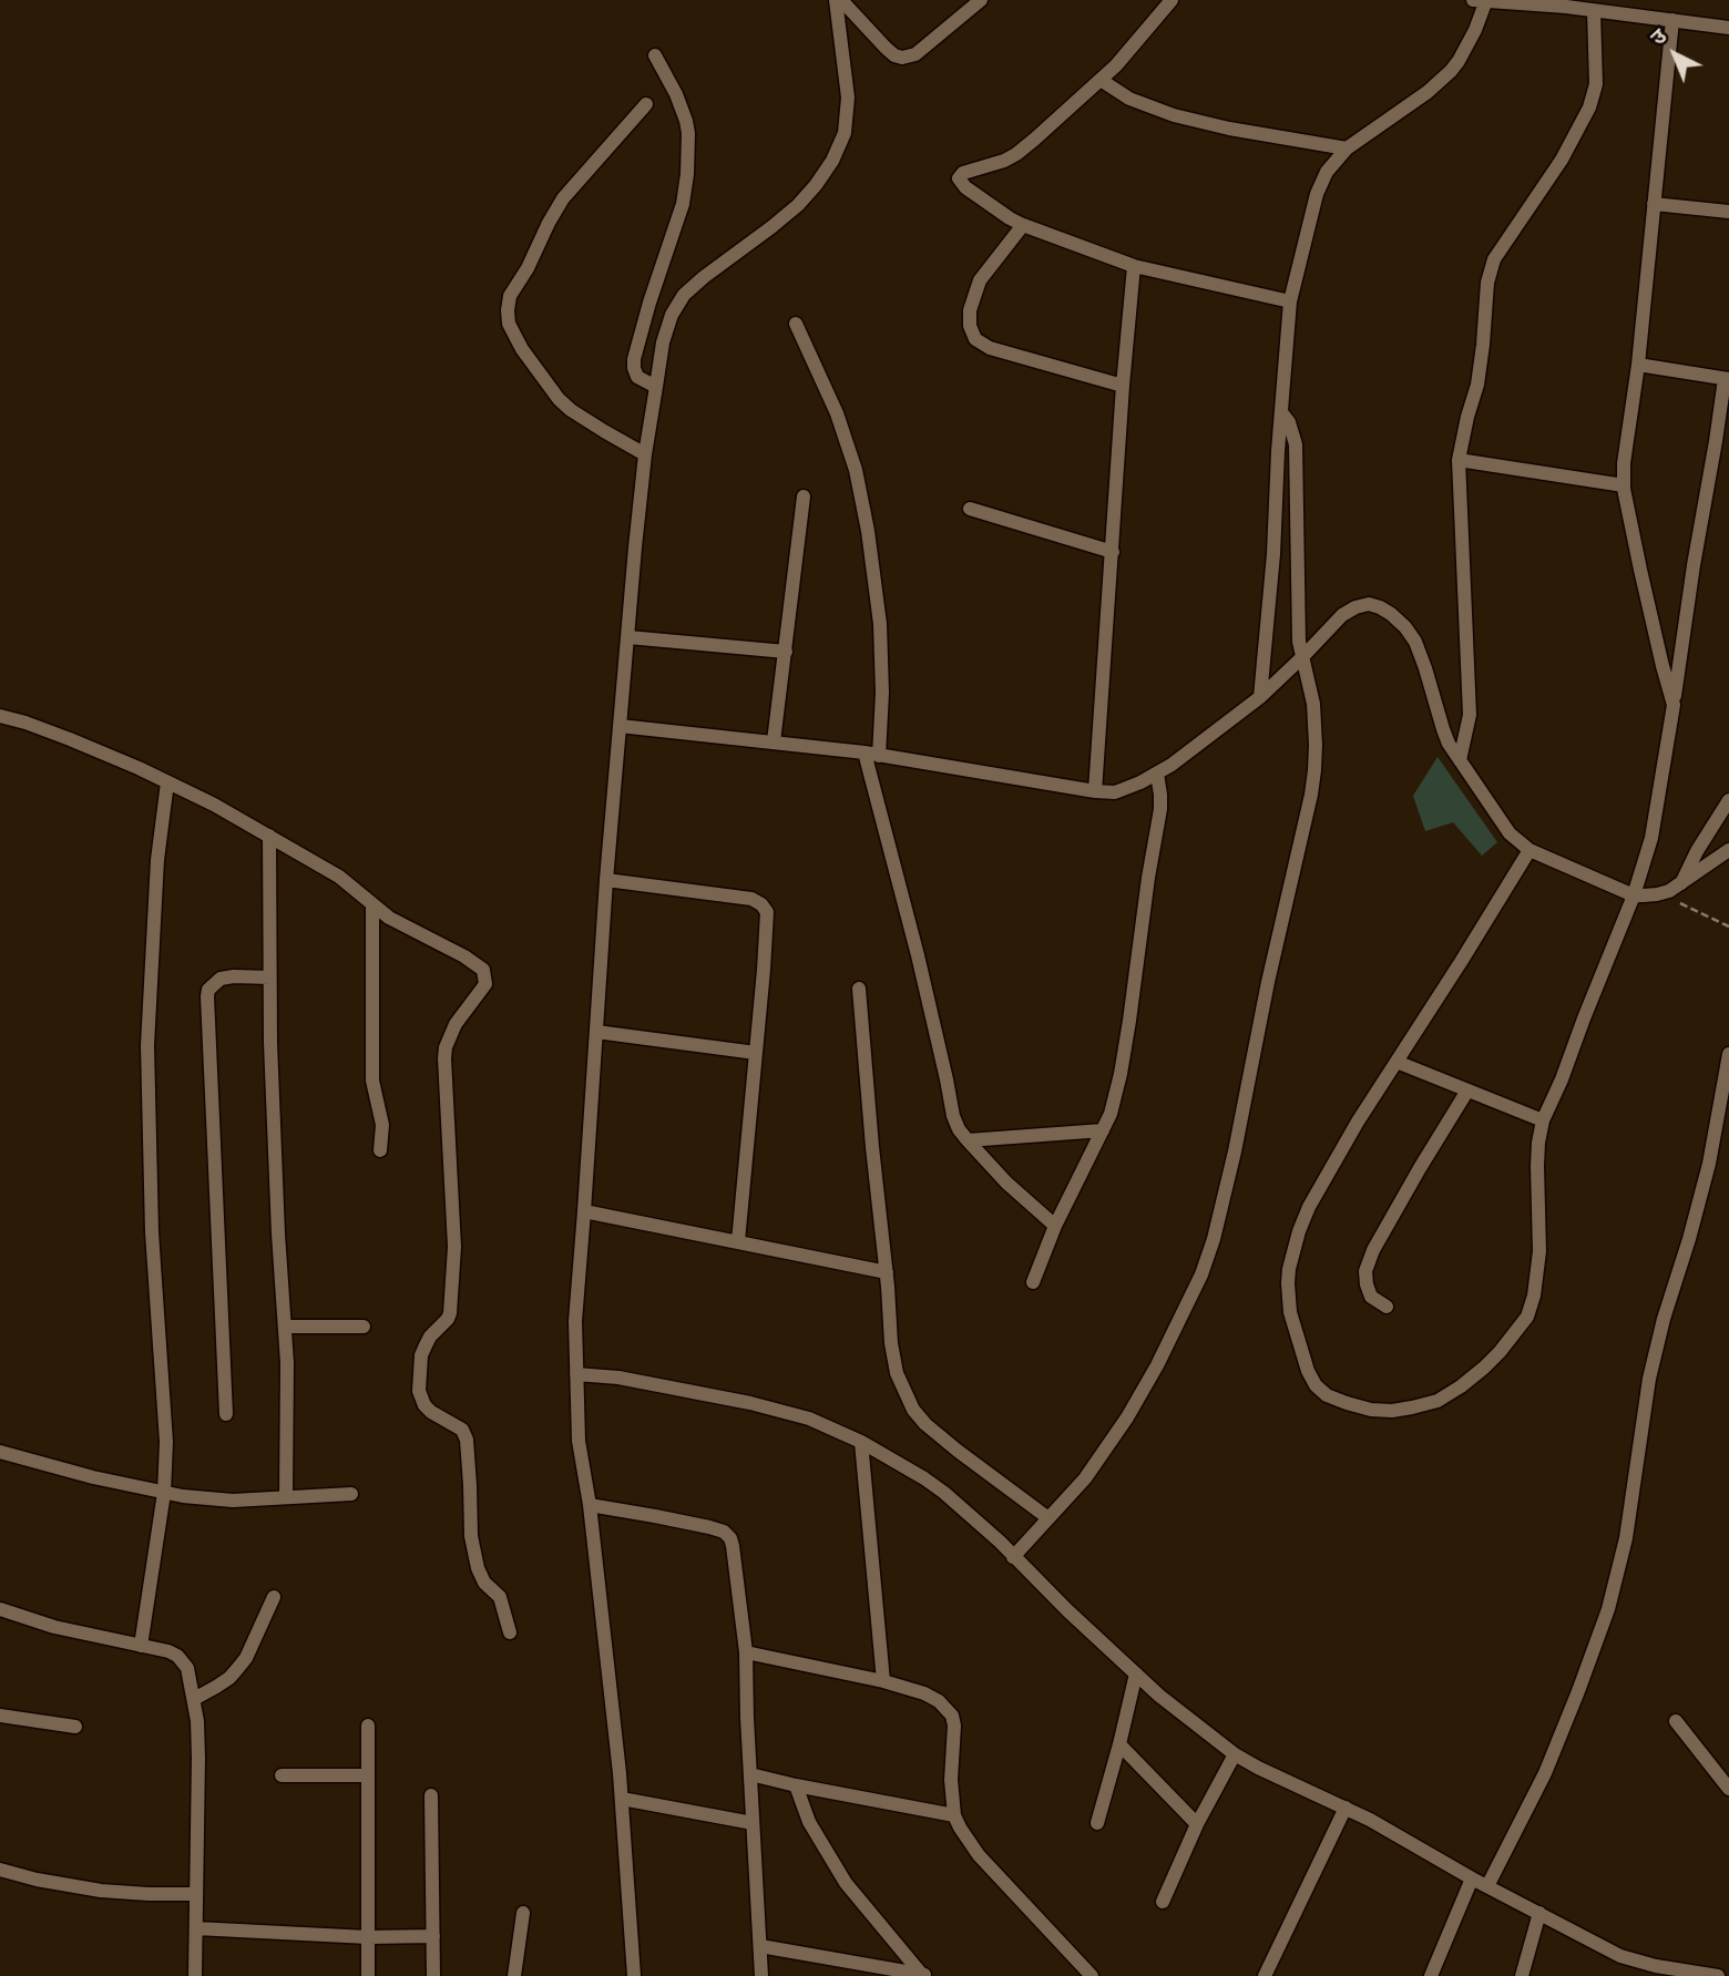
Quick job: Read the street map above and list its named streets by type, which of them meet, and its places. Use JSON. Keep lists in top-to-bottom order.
{
  "north": "top left"
}
